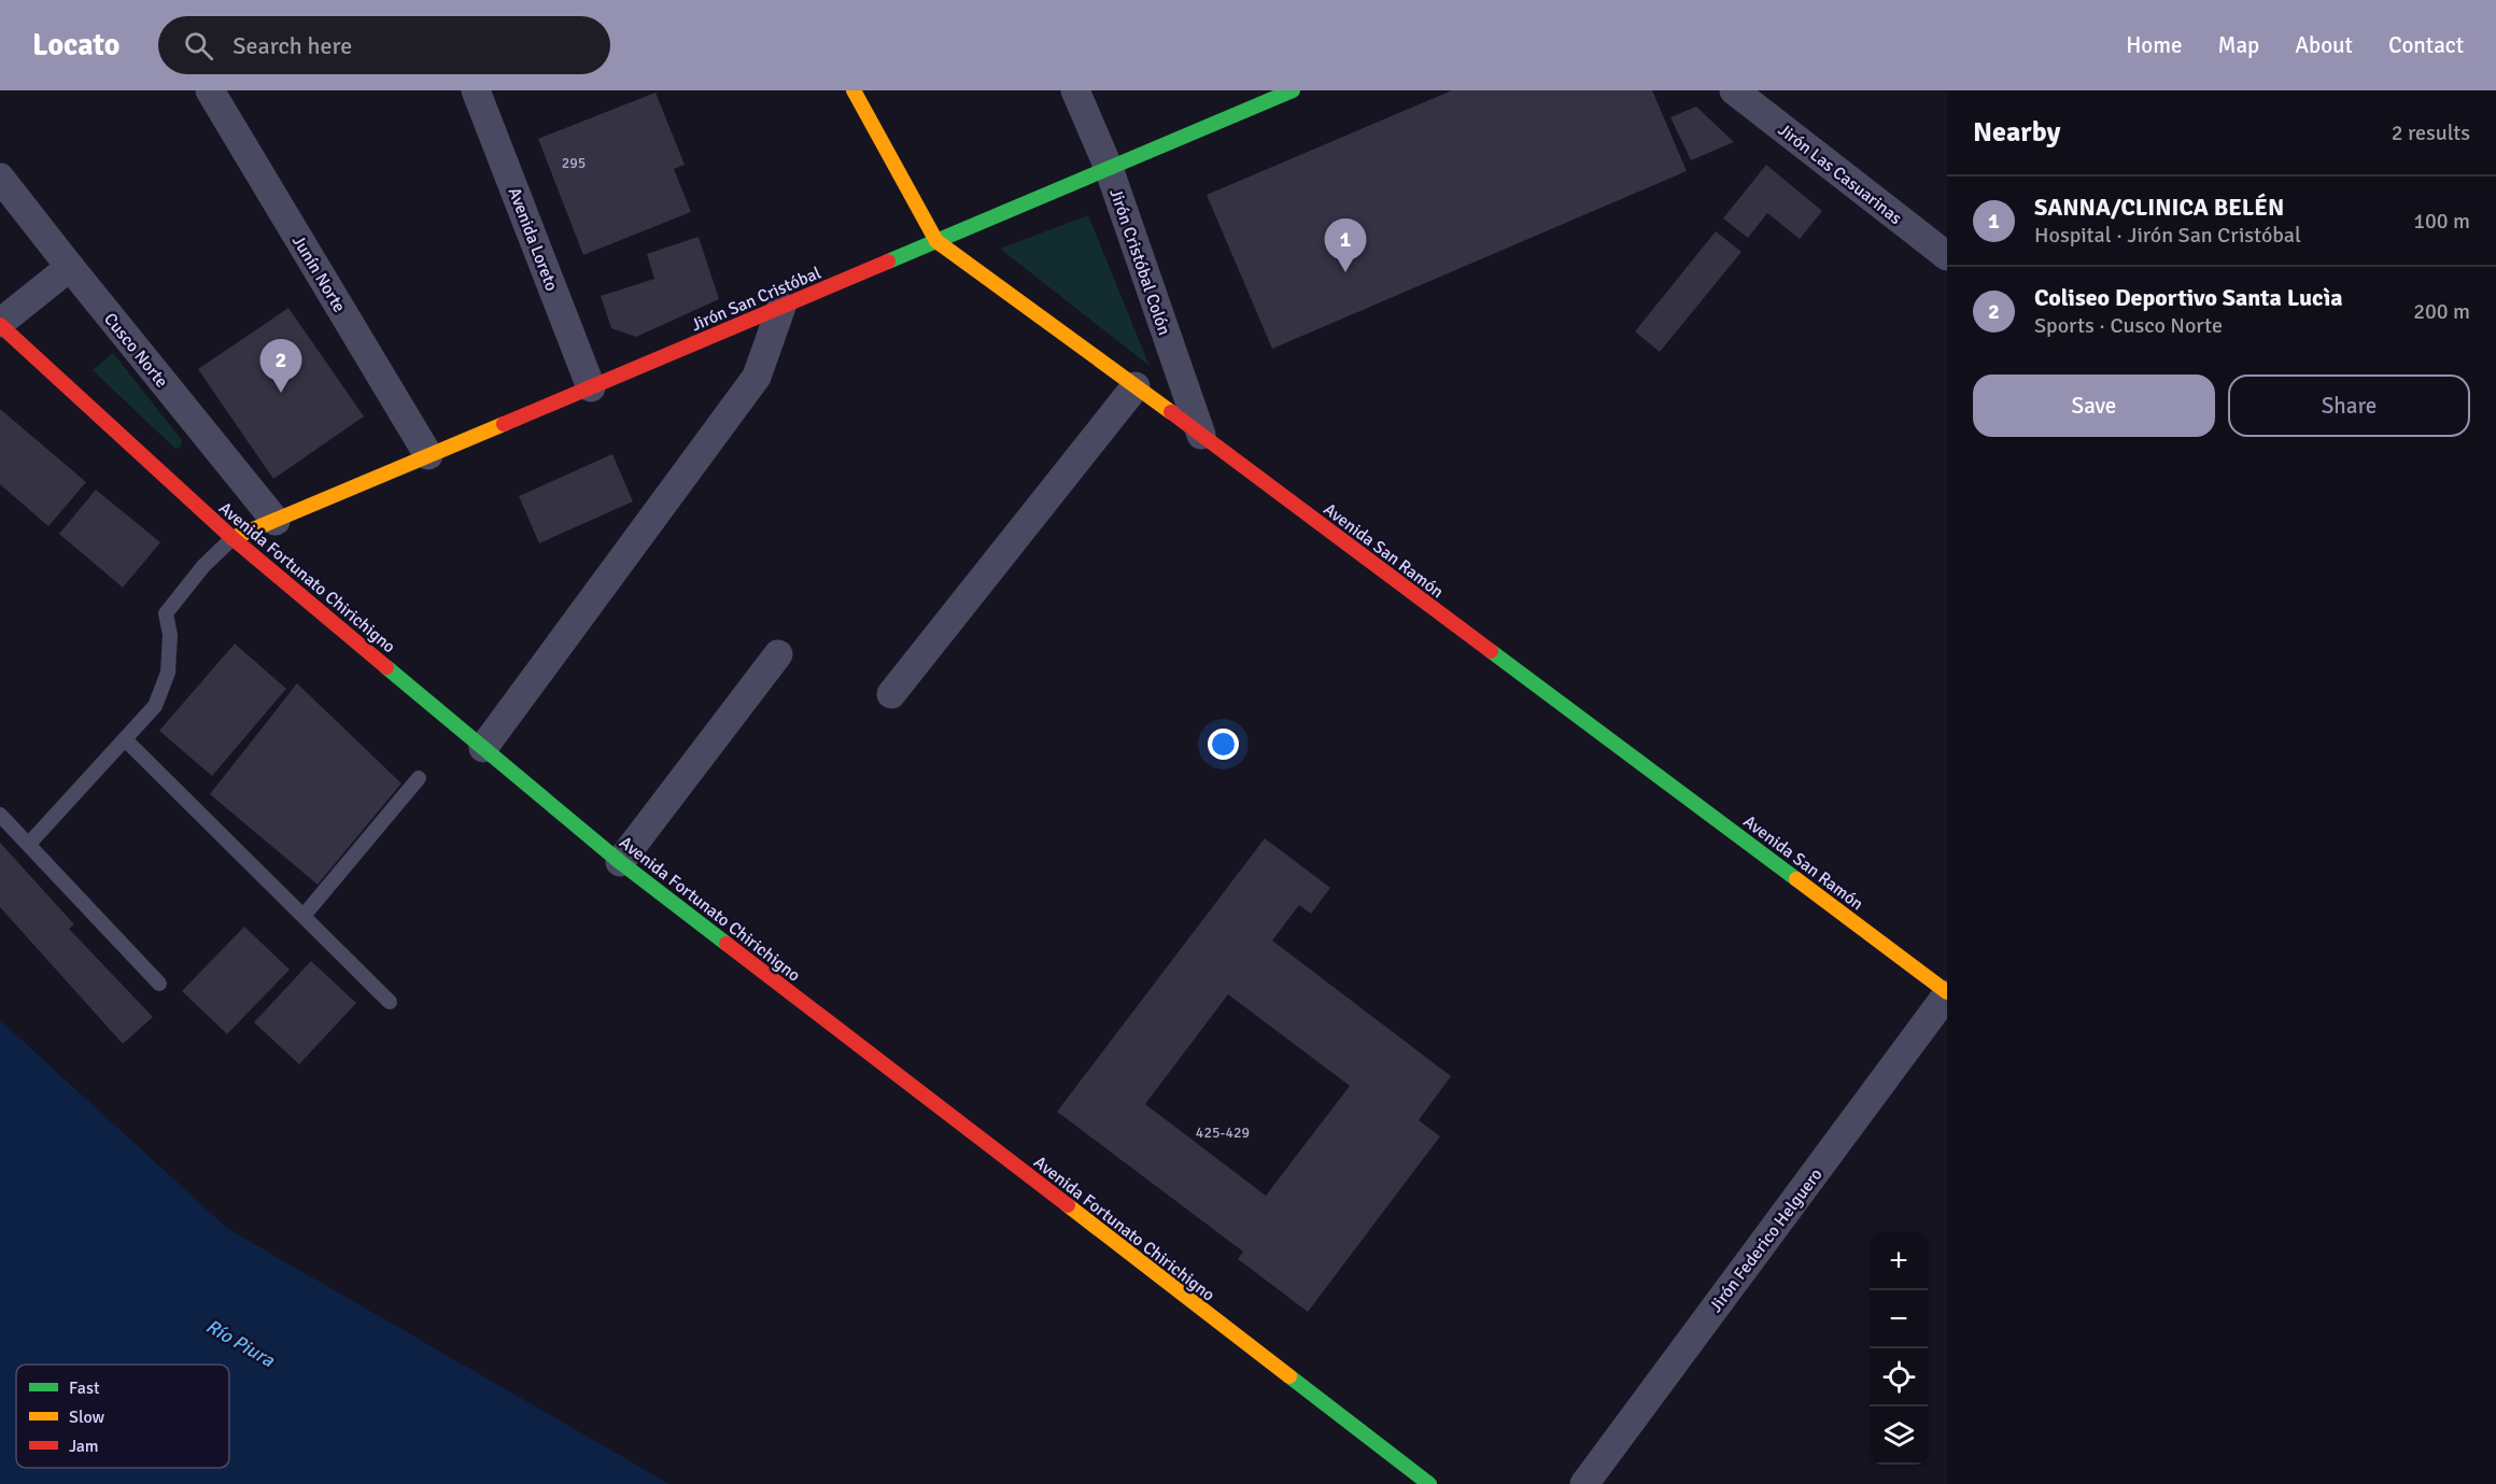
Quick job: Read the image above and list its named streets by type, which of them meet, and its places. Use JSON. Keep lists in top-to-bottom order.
{
  "streets": {
    "street": [
      "Jirón Las Casuarinas",
      "Avenida Loreto",
      "Jirón Cristóbal Colón",
      "Junín Norte",
      "Jirón San Cristóbal",
      "Cusco Norte",
      "Avenida San Ramón",
      "Avenida Fortunato Chirichigno",
      "Jirón Federico Helguero"
    ]
  },
  "crossings": [
    ["Avenida Loreto", "Jirón San Cristóbal"],
    ["Jirón Cristóbal Colón", "Jirón San Cristóbal"],
    ["Jirón Cristóbal Colón", "Avenida San Ramón"],
    ["Junín Norte", "Jirón San Cristóbal"],
    ["Jirón San Cristóbal", "Cusco Norte"],
    ["Jirón San Cristóbal", "Avenida San Ramón"],
    ["Jirón San Cristóbal", "Avenida Fortunato Chirichigno"],
    ["Avenida San Ramón", "Jirón Federico Helguero"]
  ],
  "water": ["Río Piura"],
  "house_numbers": ["295", "425-429"],
  "legend": ["Fast", "Slow", "Jam"],
  "page": {
    "header": "Locato",
    "search": "Search here",
    "nav": [
      "Home",
      "Map",
      "About",
      "Contact"
    ],
    "heading": ["Nearby", "2 results"],
    "list": [
      {
        "mark": "1",
        "name": "SANNA/CLINICA BELÉN",
        "note": "Hospital · Jirón San Cristóbal",
        "value": "100 m"
      },
      {
        "mark": "2",
        "name": "Coliseo Deportivo Santa Lucìa",
        "note": "Sports · Cusco Norte",
        "value": "200 m"
      }
    ],
    "pins": ["1", "2"],
    "buttons": ["Save", "Share"],
    "map_buttons": ["+", "−"]
  }
}
